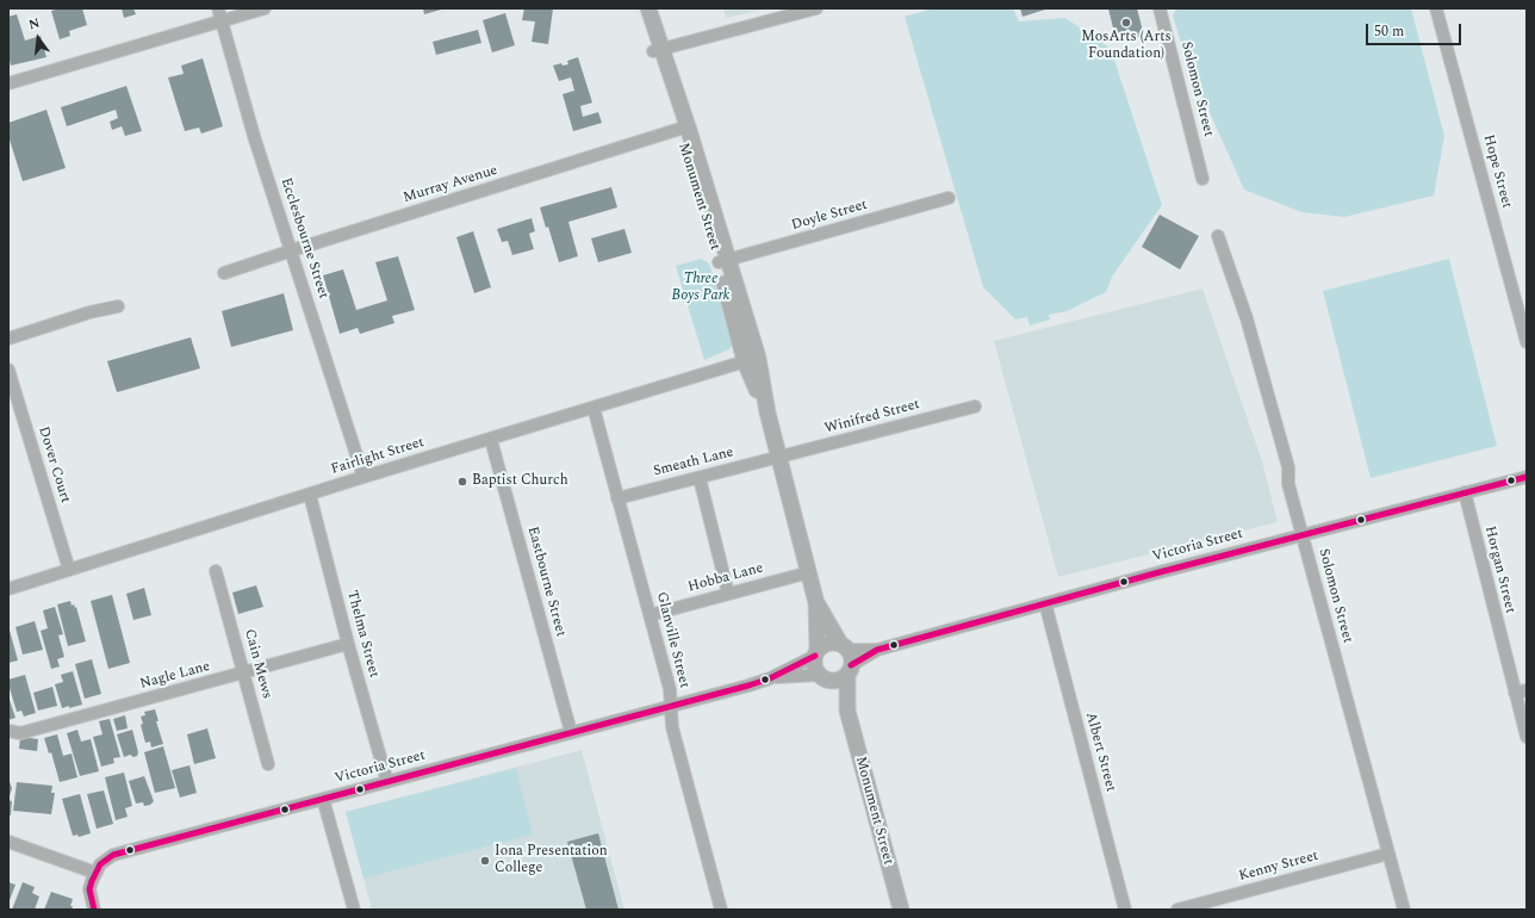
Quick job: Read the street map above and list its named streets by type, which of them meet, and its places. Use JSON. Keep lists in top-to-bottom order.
{
  "streets": {
    "street": [
      "Solomon Street",
      "Hope Street",
      "Murray Avenue",
      "Monument Street",
      "Doyle Street",
      "Ecclesbourne Street",
      "Winifred Street",
      "Fairlight Street",
      "Smeath Lane",
      "Dover Court",
      "Victoria Street",
      "Horgan Street",
      "Hobba Lane",
      "Eastbourne Street",
      "Thelma Street",
      "Glanville Street",
      "Cain Mews",
      "Nagle Lane",
      "Albert Street",
      "Kenny Street"
    ]
  },
  "crossings": [
    ["Solomon Street", "Victoria Street"],
    ["Solomon Street", "Kenny Street"],
    ["Murray Avenue", "Monument Street"],
    ["Murray Avenue", "Ecclesbourne Street"],
    ["Monument Street", "Doyle Street"],
    ["Monument Street", "Winifred Street"],
    ["Monument Street", "Fairlight Street"],
    ["Monument Street", "Smeath Lane"],
    ["Monument Street", "Victoria Street"],
    ["Monument Street", "Hobba Lane"],
    ["Ecclesbourne Street", "Fairlight Street"],
    ["Winifred Street", "Smeath Lane"],
    ["Fairlight Street", "Dover Court"],
    ["Fairlight Street", "Eastbourne Street"],
    ["Fairlight Street", "Thelma Street"],
    ["Fairlight Street", "Glanville Street"],
    ["Smeath Lane", "Glanville Street"],
    ["Victoria Street", "Horgan Street"],
    ["Victoria Street", "Eastbourne Street"],
    ["Victoria Street", "Thelma Street"],
    ["Victoria Street", "Glanville Street"],
    ["Victoria Street", "Albert Street"],
    ["Hobba Lane", "Glanville Street"],
    ["Thelma Street", "Nagle Lane"],
    ["Cain Mews", "Nagle Lane"]
  ],
  "parks": ["Three Boys Park"],
  "places": ["MosArts (Arts Foundation)", "Baptist Church", "Iona Presentation College"],
  "scale_bar": "50 m",
  "north": "top"
}
